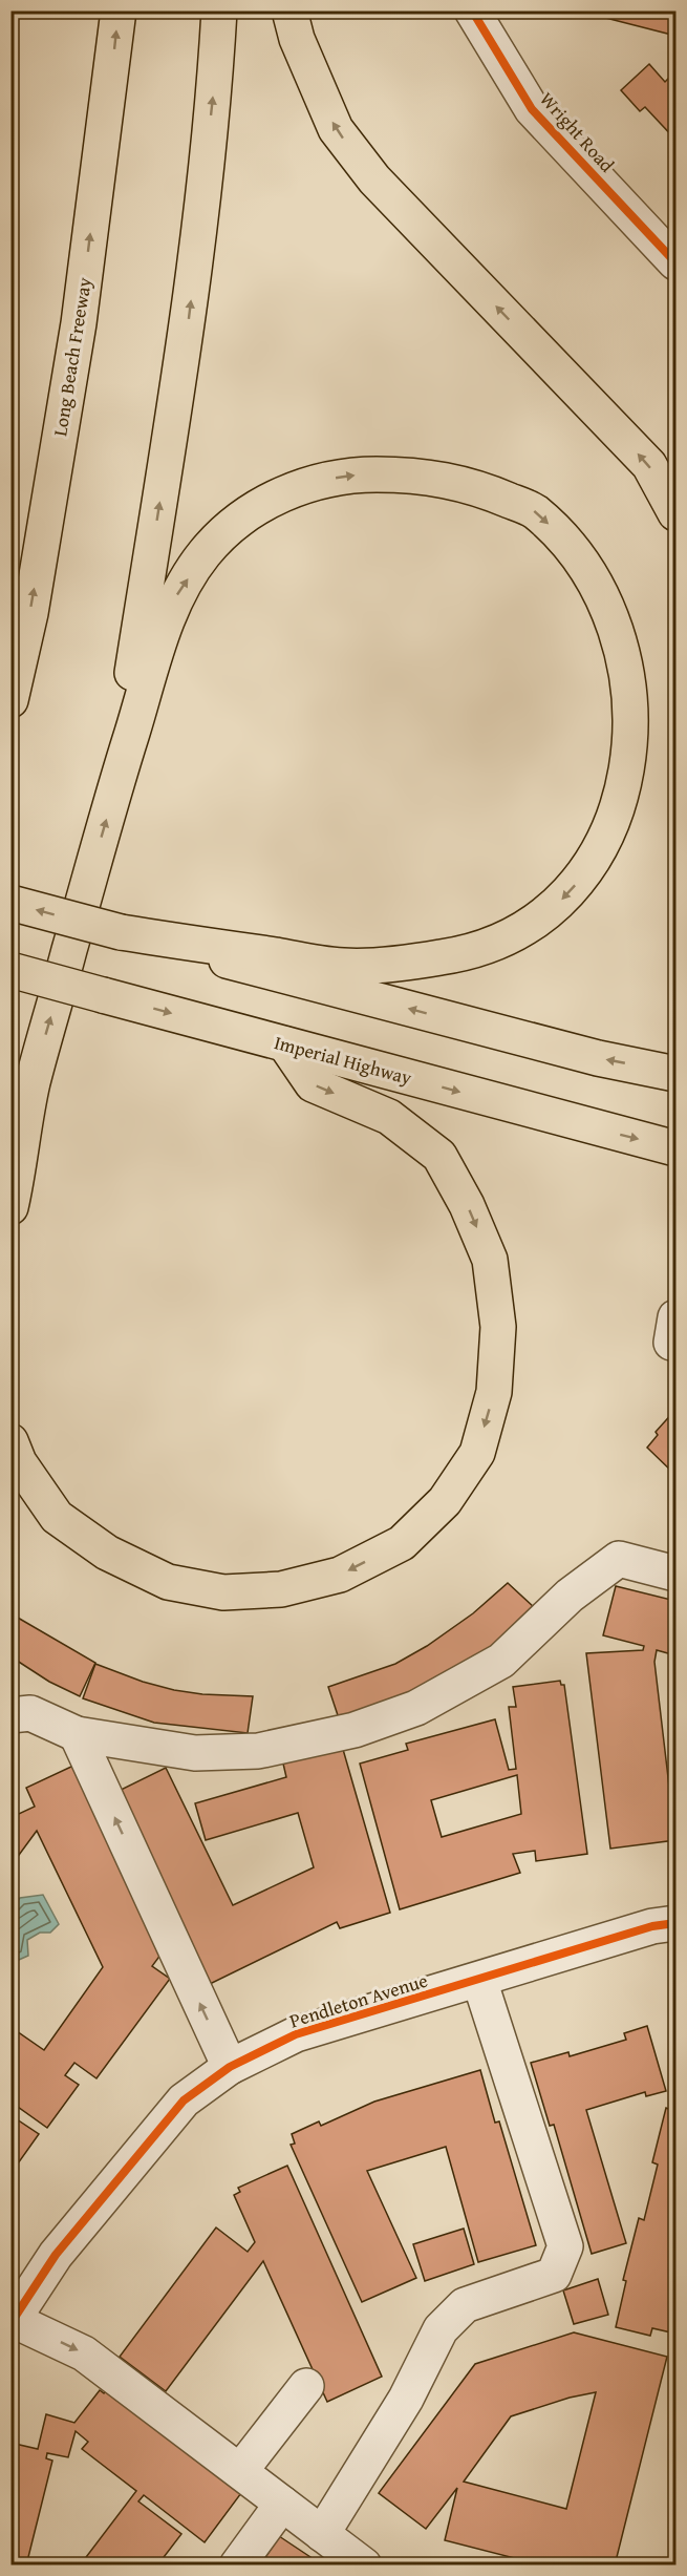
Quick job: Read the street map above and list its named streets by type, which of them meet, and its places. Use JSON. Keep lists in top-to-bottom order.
{
  "streets": {
    "main road": ["Long Beach Freeway", "Imperial Highway"],
    "street": ["Wright Road", "Pendleton Avenue"]
  }
}
